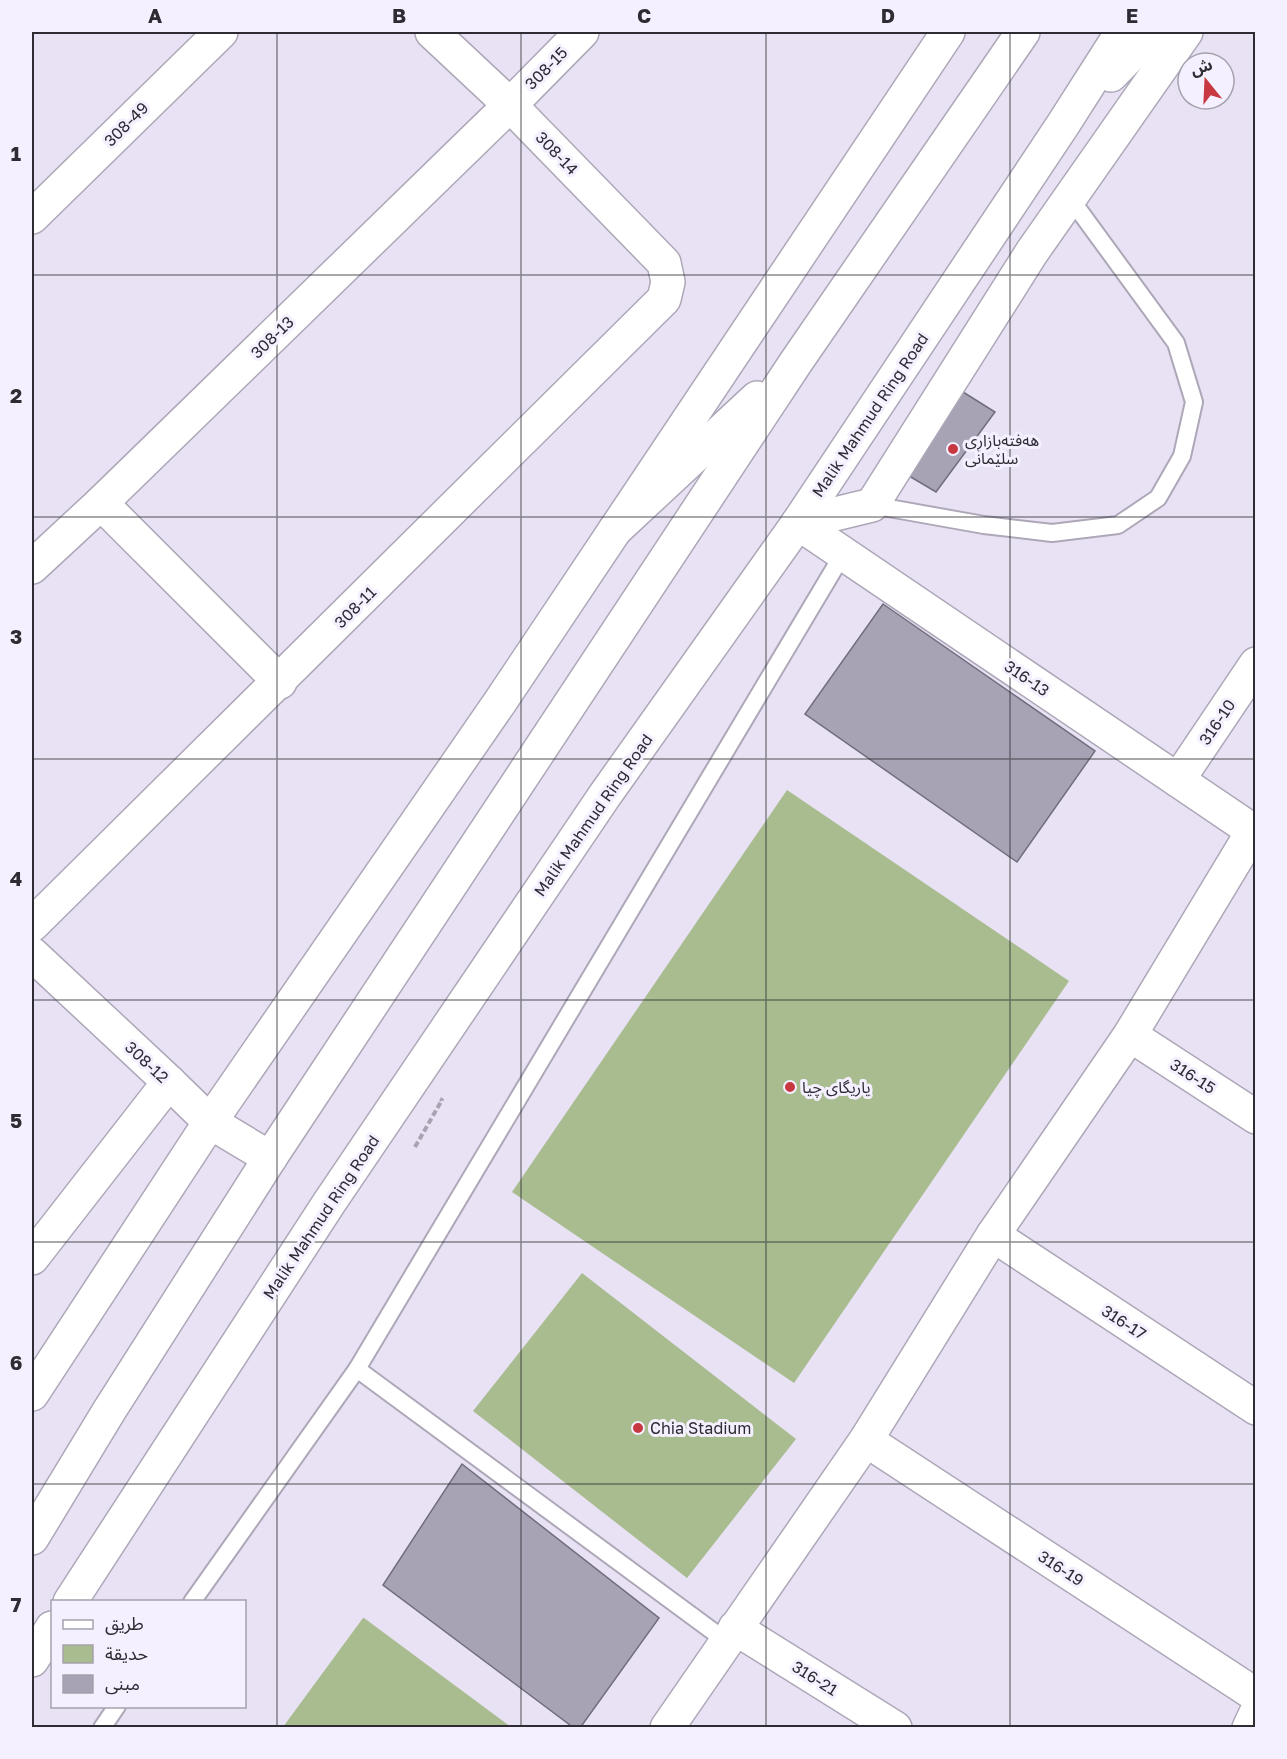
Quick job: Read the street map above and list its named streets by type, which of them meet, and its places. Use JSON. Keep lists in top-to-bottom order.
{
  "streets": {
    "main road": [
      "308-15",
      "308-49",
      "308-14",
      "308-13",
      "Malik Mahmud Ring Road",
      "308-11",
      "316-13",
      "316-10",
      "308-12",
      "316-15",
      "316-17",
      "316-19",
      "316-21"
    ]
  },
  "crossings": [
    ["308-15", "308-14"],
    ["308-15", "308-13"],
    ["308-14", "308-13"],
    ["308-14", "308-11"],
    ["Malik Mahmud Ring Road", "316-13"],
    ["316-13", "316-10"]
  ],
  "places": ["هەفتەبازاڕی سلێمانی", "یاریگای چیا", "Chia Stadium"],
  "legend": ["طريق", "حديقة", "مبنى"],
  "north": "top",
  "grid": {
    "columns": [
      "A",
      "B",
      "C",
      "D",
      "E"
    ],
    "rows": [
      "1",
      "2",
      "3",
      "4",
      "5",
      "6",
      "7"
    ]
  }
}
